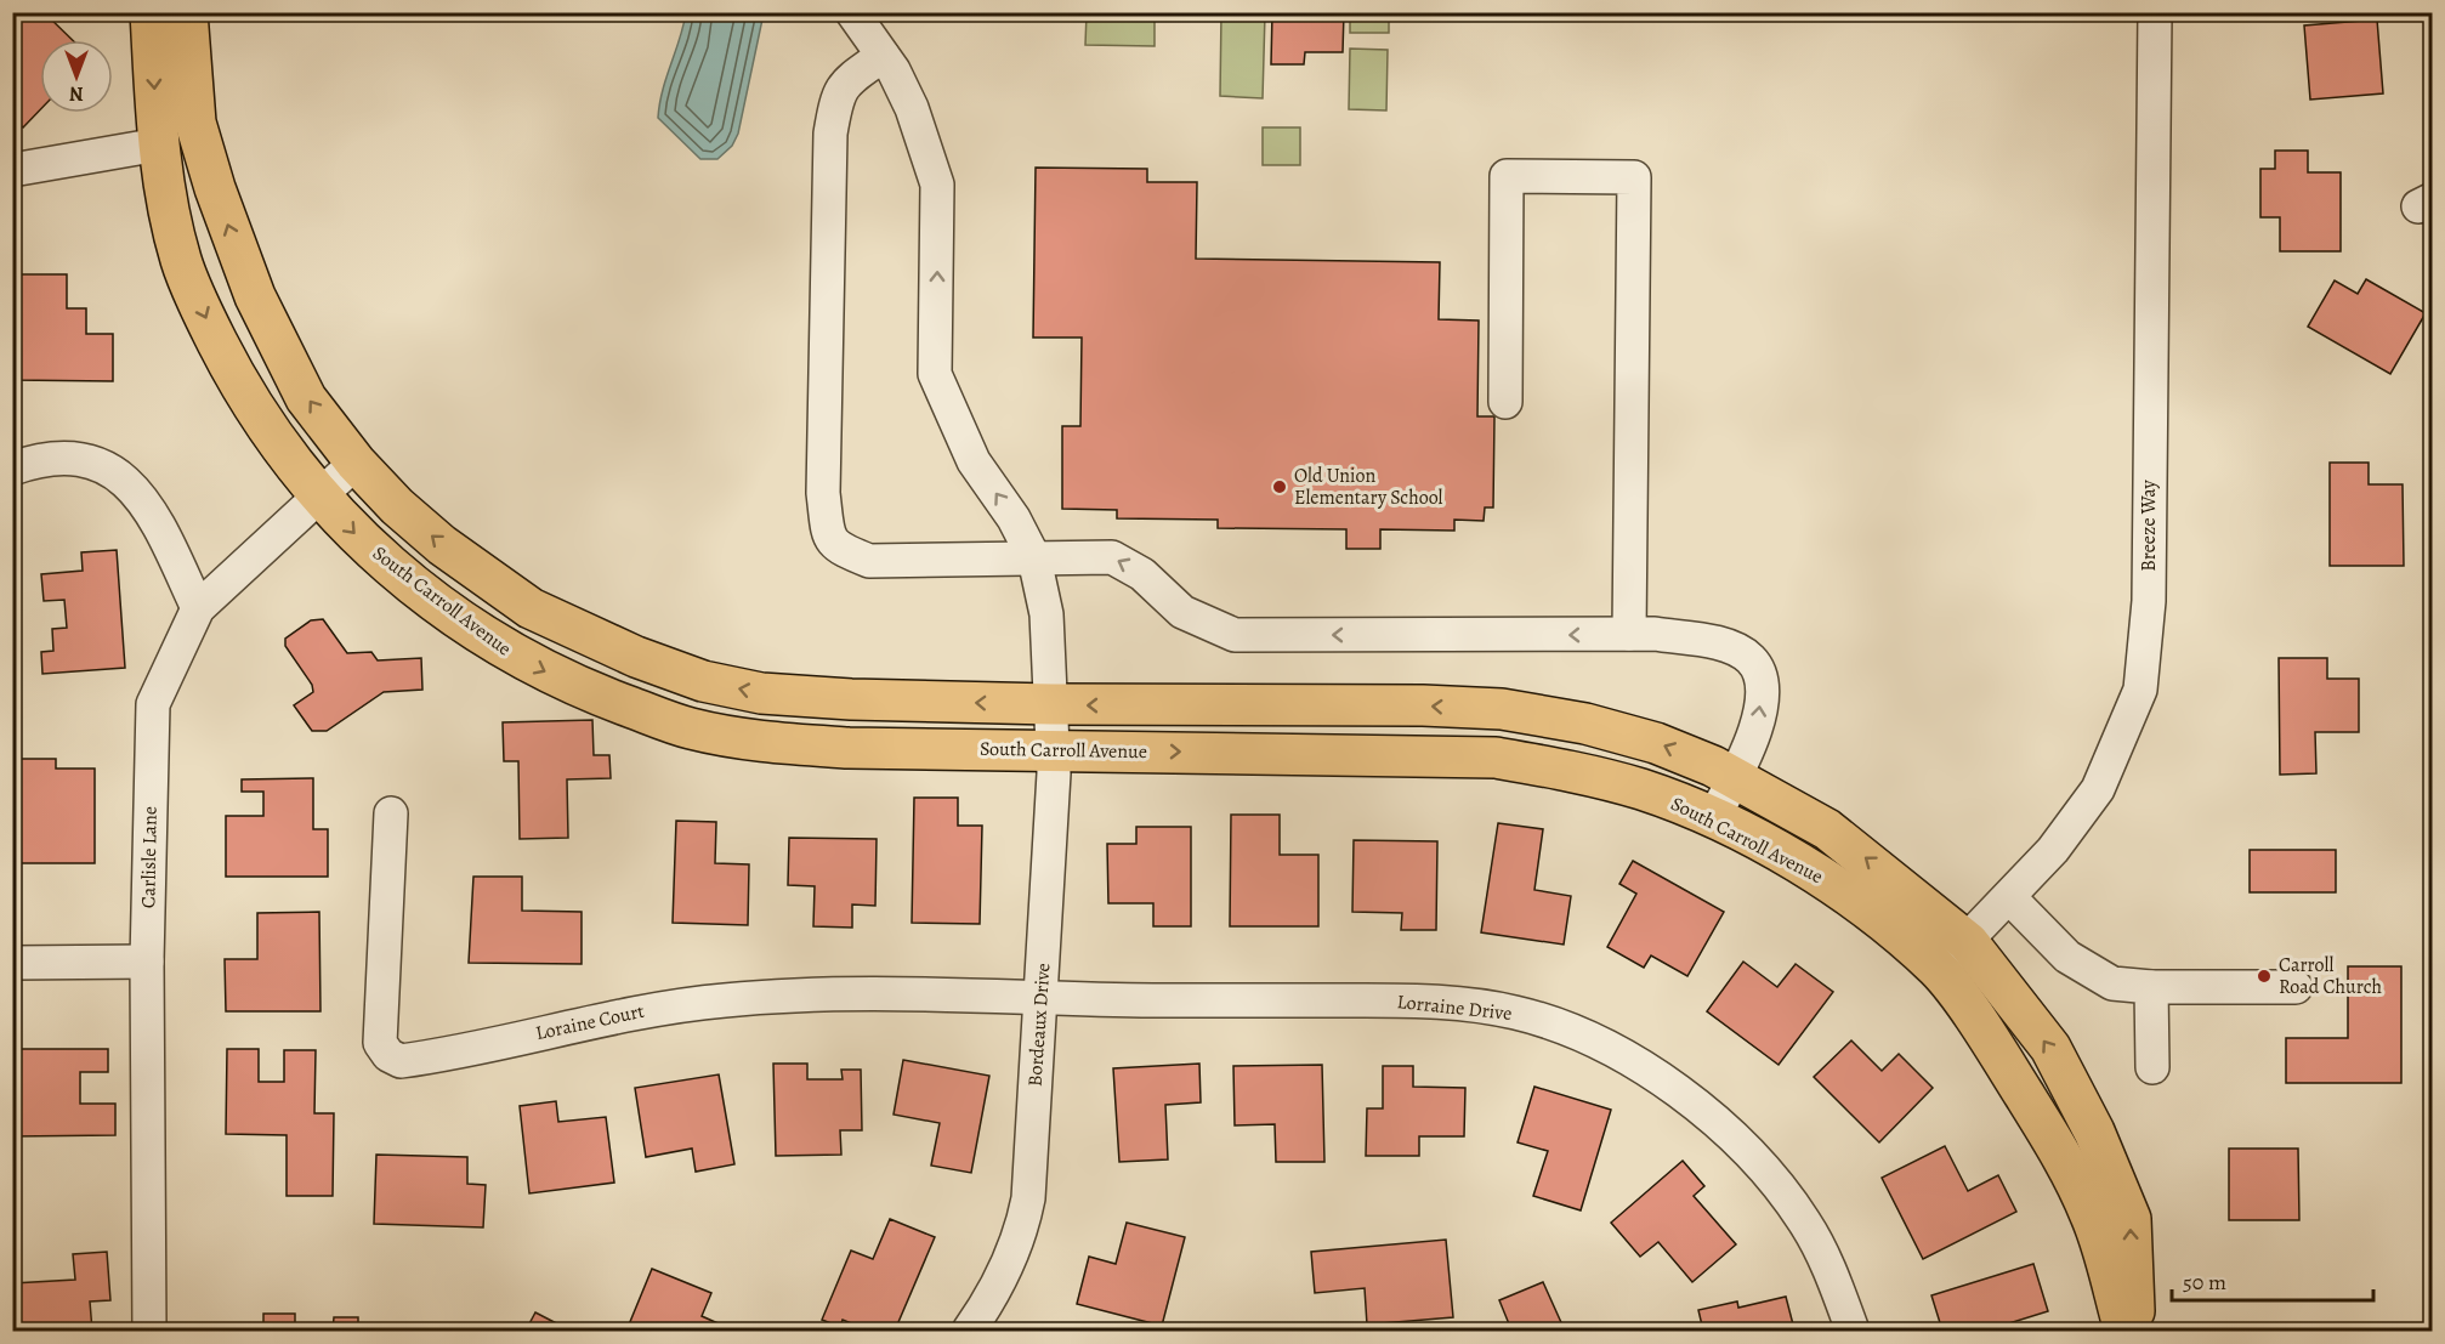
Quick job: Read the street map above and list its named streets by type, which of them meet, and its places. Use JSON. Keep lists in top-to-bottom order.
{
  "streets": {
    "main road": ["South Carroll Avenue"],
    "street": [
      "Breeze Way",
      "Carlisle Lane",
      "Lorraine Drive",
      "Loraine Court",
      "Bordeaux Drive"
    ]
  },
  "crossings": [
    ["Breeze Way", "South Carroll Avenue"],
    ["South Carroll Avenue", "Carlisle Lane"],
    ["South Carroll Avenue", "Bordeaux Drive"],
    ["Lorraine Drive", "Loraine Court"],
    ["Lorraine Drive", "Bordeaux Drive"],
    ["Loraine Court", "Bordeaux Drive"]
  ],
  "one_way": ["Bordeaux Drive"],
  "places": ["Old Union Elementary School", "Carroll Road Church"],
  "scale_bar": "50 m",
  "north": "bottom"
}
